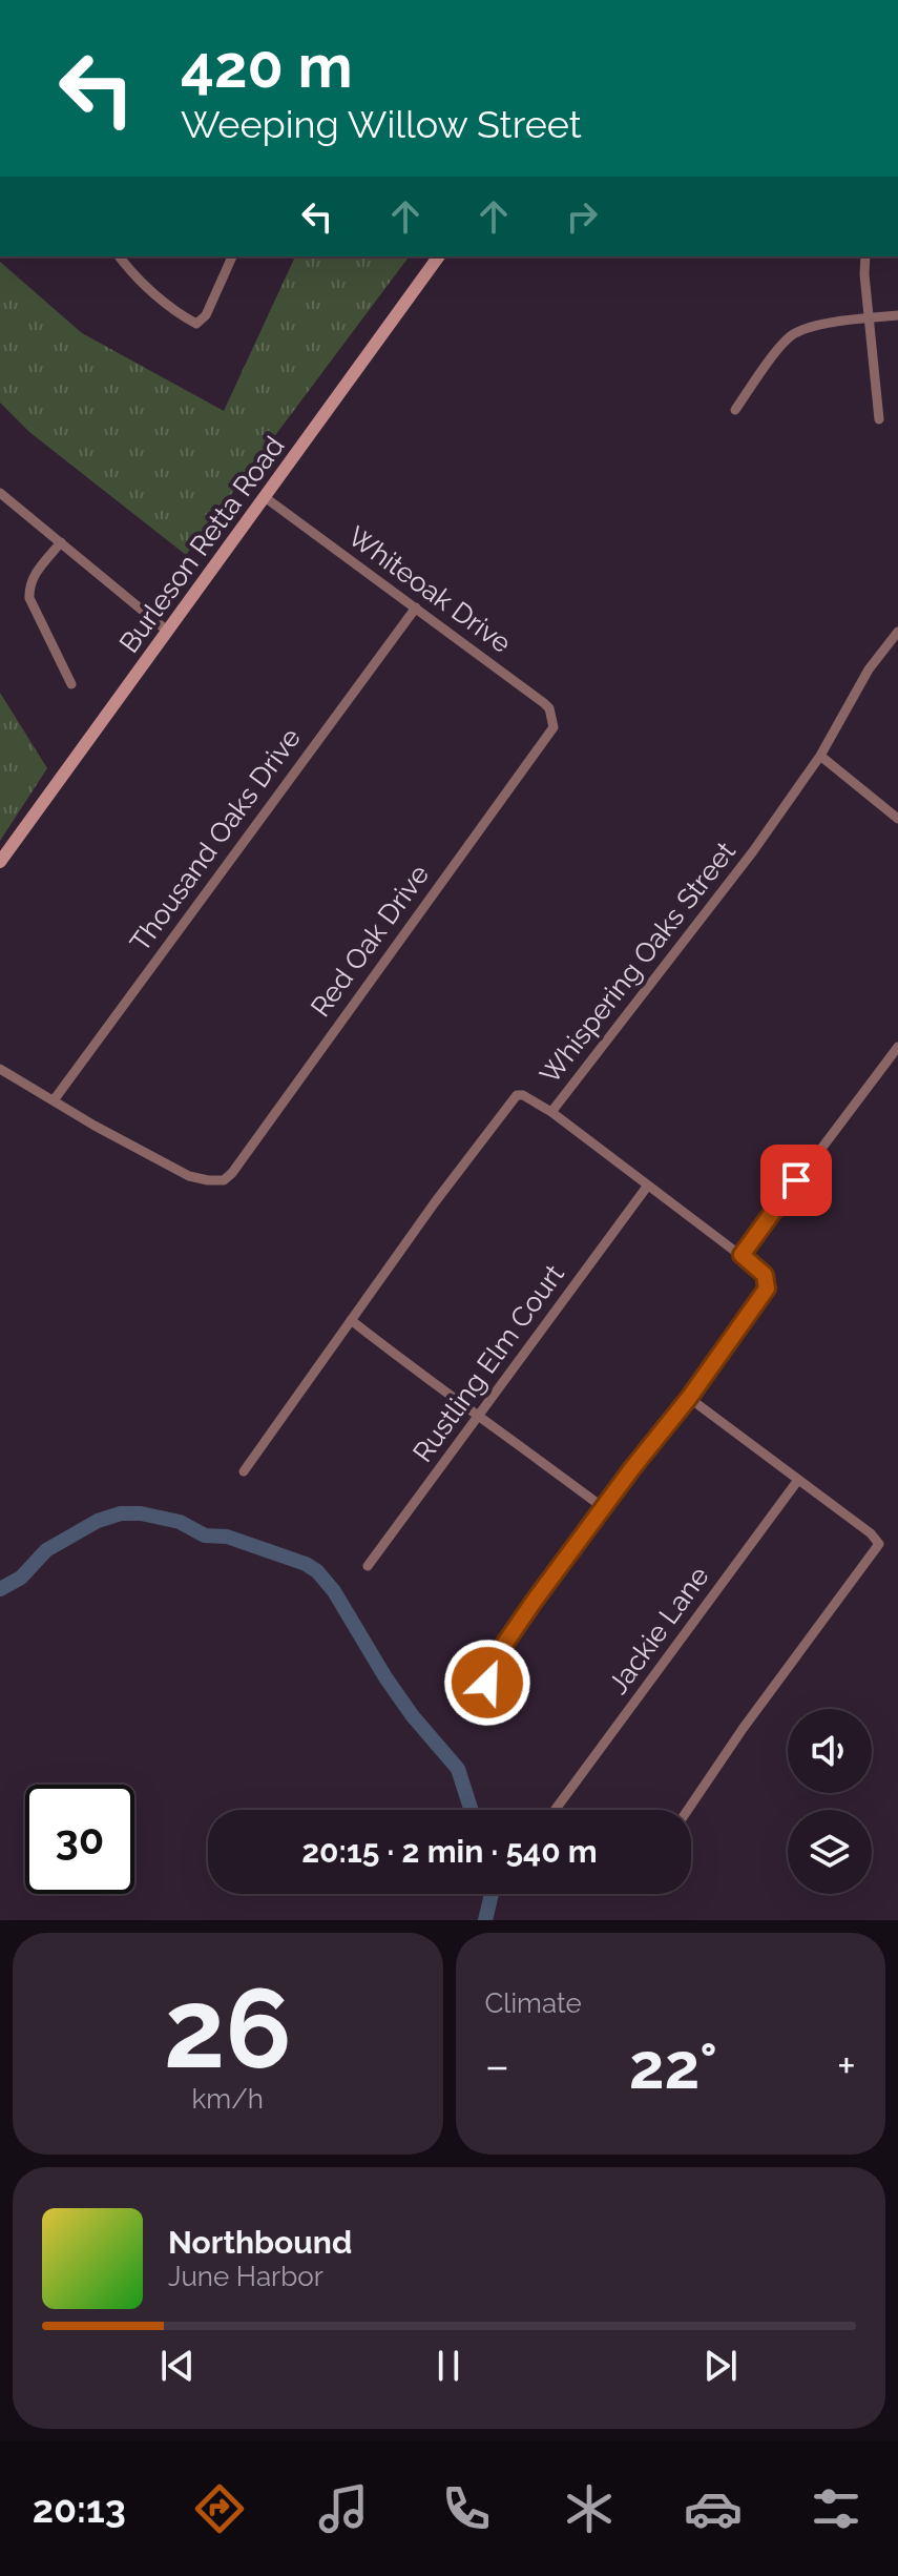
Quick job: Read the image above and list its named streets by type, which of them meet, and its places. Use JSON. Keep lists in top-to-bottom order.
{
  "streets": {
    "street": [
      "Burleson Retta Road",
      "Whiteoak Drive",
      "Thousand Oaks Drive",
      "Red Oak Drive",
      "Whispering Oaks Street",
      "Rustling Elm Court",
      "Jackie Lane"
    ]
  },
  "crossings": [
    ["Burleson Retta Road", "Whiteoak Drive"],
    ["Whiteoak Drive", "Thousand Oaks Drive"],
    ["Whiteoak Drive", "Red Oak Drive"],
    ["Thousand Oaks Drive", "Red Oak Drive"]
  ],
  "page": {
    "turn": ["420 m", "Weeping Willow Street"],
    "limit": "30",
    "trip": "20:15 · 2 min · 540 m",
    "tile": [
      ["26", "km/h"],
      "Climate"
    ],
    "heat": ["−", "22°", "+"],
    "song": ["Northbound", "June Harbor"],
    "tabs": "20:13"
  }
}
